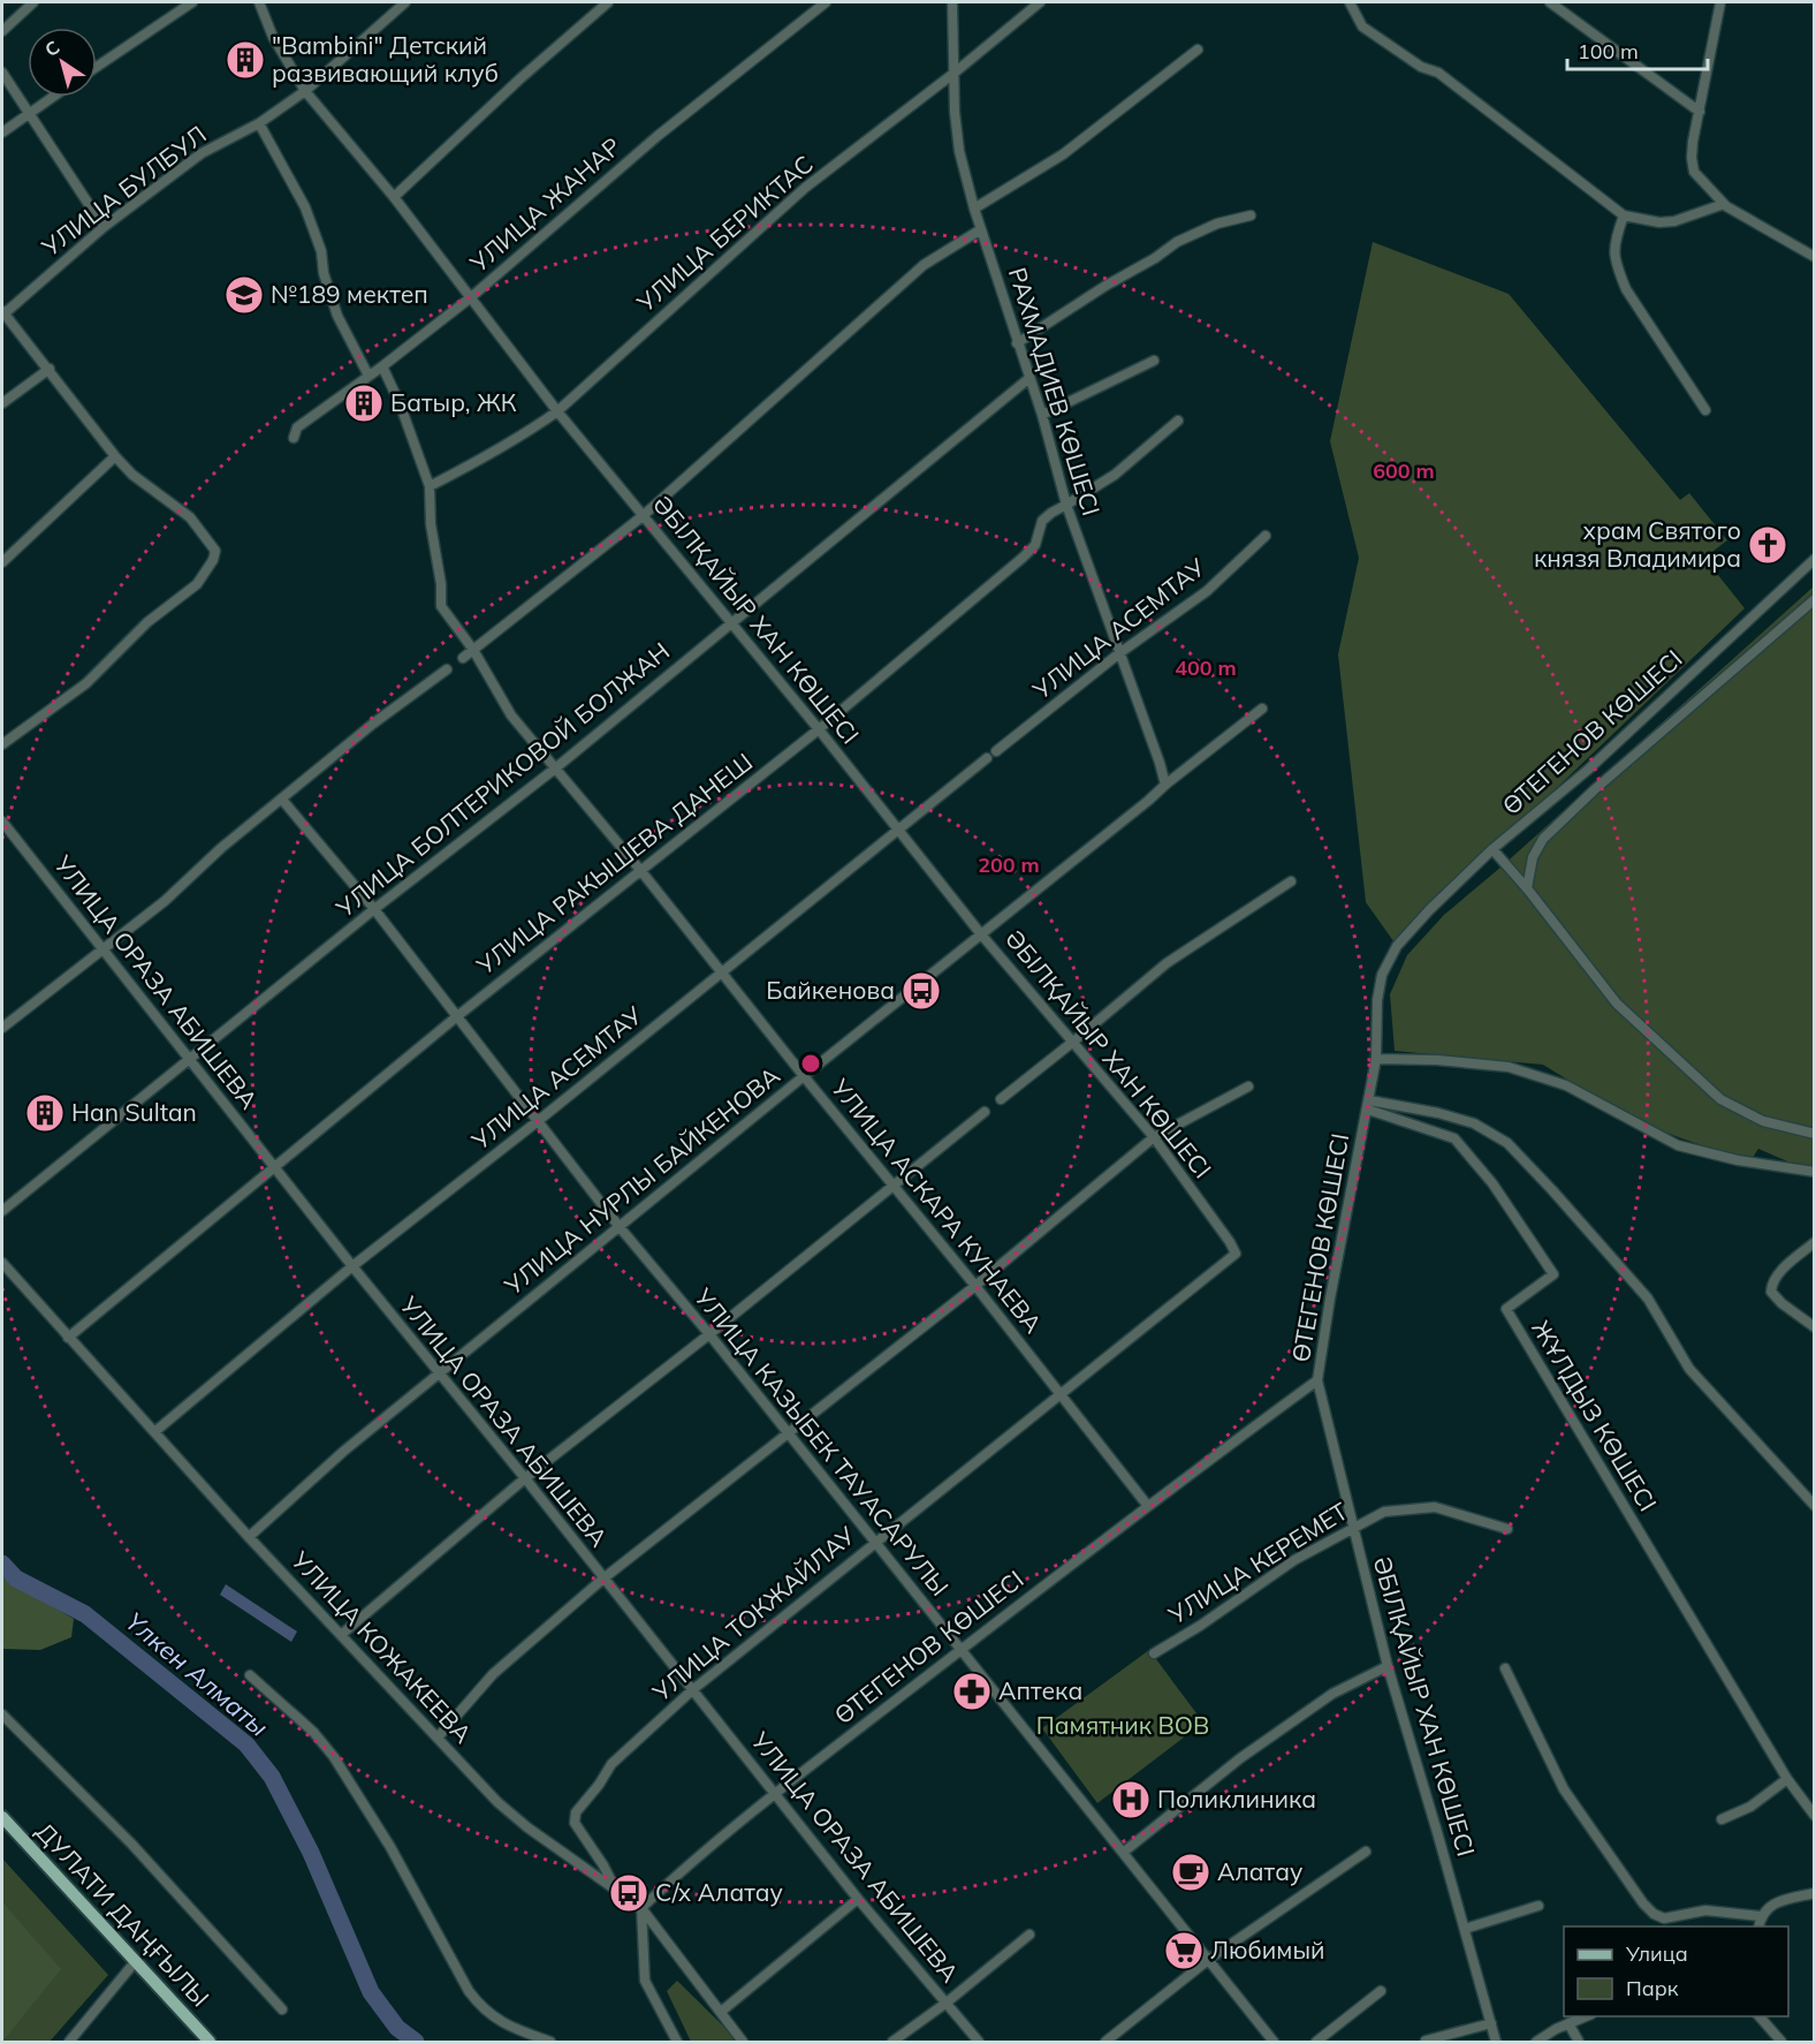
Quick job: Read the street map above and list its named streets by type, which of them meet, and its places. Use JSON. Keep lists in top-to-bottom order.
{
  "streets": {
    "main road": ["ДУЛАТИ ДАҢҒЫЛЫ"],
    "street": [
      "УЛИЦА БУЛБУЛ",
      "УЛИЦА ЖАНАР",
      "УЛИЦА БЕРИКТАС",
      "РАХМАДИЕВ КӨШЕСІ",
      "ӘБІЛҚАЙЫР ХАН КӨШЕСІ",
      "УЛИЦА АСЕМТАУ",
      "ӨТЕГЕНОВ КӨШЕСІ",
      "УЛИЦА БОЛТЕРИКОВОЙ БОЛЖАН",
      "УЛИЦА РАКЫШЕВА ДАНЕШ",
      "УЛИЦА ОРАЗА АБИШЕВА",
      "УЛИЦА НУРЛЫ БАЙКЕНОВА",
      "УЛИЦА АСКАРА КУНАЕВА",
      "ЖҰЛДЫЗ КӨШЕСІ",
      "УЛИЦА КАЗЫБЕК ТАУАСАРУЛЫ",
      "УЛИЦА КЕРЕМЕТ",
      "УЛИЦА ТОКЖАЙЛАУ",
      "УЛИЦА КОЖАКЕЕВА"
    ]
  },
  "crossings": [
    ["УЛИЦА БУЛБУЛ", "ӘБІЛҚАЙЫР ХАН КӨШЕСІ"],
    ["УЛИЦА ЖАНАР", "ӘБІЛҚАЙЫР ХАН КӨШЕСІ"],
    ["УЛИЦА ЖАНАР", "УЛИЦА АСКАРА КУНАЕВА"],
    ["УЛИЦА БЕРИКТАС", "РАХМАДИЕВ КӨШЕСІ"],
    ["УЛИЦА БЕРИКТАС", "ӘБІЛҚАЙЫР ХАН КӨШЕСІ"],
    ["УЛИЦА БЕРИКТАС", "УЛИЦА АСКАРА КУНАЕВА"],
    ["РАХМАДИЕВ КӨШЕСІ", "УЛИЦА АСЕМТАУ"],
    ["РАХМАДИЕВ КӨШЕСІ", "УЛИЦА БОЛТЕРИКОВОЙ БОЛЖАН"],
    ["РАХМАДИЕВ КӨШЕСІ", "УЛИЦА РАКЫШЕВА ДАНЕШ"],
    ["РАХМАДИЕВ КӨШЕСІ", "УЛИЦА НУРЛЫ БАЙКЕНОВА"],
    ["ӘБІЛҚАЙЫР ХАН КӨШЕСІ", "УЛИЦА АСЕМТАУ"],
    ["ӘБІЛҚАЙЫР ХАН КӨШЕСІ", "ӨТЕГЕНОВ КӨШЕСІ"],
    ["ӘБІЛҚАЙЫР ХАН КӨШЕСІ", "УЛИЦА БОЛТЕРИКОВОЙ БОЛЖАН"],
    ["ӘБІЛҚАЙЫР ХАН КӨШЕСІ", "УЛИЦА РАКЫШЕВА ДАНЕШ"],
    ["ӘБІЛҚАЙЫР ХАН КӨШЕСІ", "УЛИЦА НУРЛЫ БАЙКЕНОВА"],
    ["ӘБІЛҚАЙЫР ХАН КӨШЕСІ", "УЛИЦА КЕРЕМЕТ"],
    ["ӘБІЛҚАЙЫР ХАН КӨШЕСІ", "УЛИЦА ТОКЖАЙЛАУ"],
    ["УЛИЦА АСЕМТАУ", "УЛИЦА ОРАЗА АБИШЕВА"],
    ["УЛИЦА АСЕМТАУ", "УЛИЦА АСКАРА КУНАЕВА"],
    ["УЛИЦА АСЕМТАУ", "УЛИЦА КАЗЫБЕК ТАУАСАРУЛЫ"],
    ["УЛИЦА АСЕМТАУ", "УЛИЦА КОЖАКЕЕВА"],
    ["ӨТЕГЕНОВ КӨШЕСІ", "УЛИЦА ОРАЗА АБИШЕВА"],
    ["ӨТЕГЕНОВ КӨШЕСІ", "УЛИЦА АСКАРА КУНАЕВА"],
    ["ӨТЕГЕНОВ КӨШЕСІ", "ЖҰЛДЫЗ КӨШЕСІ"],
    ["ӨТЕГЕНОВ КӨШЕСІ", "УЛИЦА КАЗЫБЕК ТАУАСАРУЛЫ"],
    ["ӨТЕГЕНОВ КӨШЕСІ", "УЛИЦА КОЖАКЕЕВА"],
    ["УЛИЦА БОЛТЕРИКОВОЙ БОЛЖАН", "УЛИЦА ОРАЗА АБИШЕВА"],
    ["УЛИЦА БОЛТЕРИКОВОЙ БОЛЖАН", "УЛИЦА АСКАРА КУНАЕВА"],
    ["УЛИЦА БОЛТЕРИКОВОЙ БОЛЖАН", "УЛИЦА КАЗЫБЕК ТАУАСАРУЛЫ"],
    ["УЛИЦА РАКЫШЕВА ДАНЕШ", "УЛИЦА ОРАЗА АБИШЕВА"],
    ["УЛИЦА РАКЫШЕВА ДАНЕШ", "УЛИЦА АСКАРА КУНАЕВА"],
    ["УЛИЦА РАКЫШЕВА ДАНЕШ", "УЛИЦА КАЗЫБЕК ТАУАСАРУЛЫ"],
    ["УЛИЦА РАКЫШЕВА ДАНЕШ", "УЛИЦА КОЖАКЕЕВА"],
    ["УЛИЦА ОРАЗА АБИШЕВА", "УЛИЦА НУРЛЫ БАЙКЕНОВА"],
    ["УЛИЦА ОРАЗА АБИШЕВА", "УЛИЦА ТОКЖАЙЛАУ"],
    ["УЛИЦА НУРЛЫ БАЙКЕНОВА", "УЛИЦА АСКАРА КУНАЕВА"],
    ["УЛИЦА НУРЛЫ БАЙКЕНОВА", "УЛИЦА КАЗЫБЕК ТАУАСАРУЛЫ"],
    ["УЛИЦА НУРЛЫ БАЙКЕНОВА", "УЛИЦА КОЖАКЕЕВА"],
    ["УЛИЦА АСКАРА КУНАЕВА", "УЛИЦА ТОКЖАЙЛАУ"],
    ["УЛИЦА КАЗЫБЕК ТАУАСАРУЛЫ", "УЛИЦА ТОКЖАЙЛАУ"],
    ["УЛИЦА ТОКЖАЙЛАУ", "УЛИЦА КОЖАКЕЕВА"]
  ],
  "water": ["Үлкен Алматы"],
  "parks": ["Памятник ВОВ"],
  "places": {
    "building": ["\"Bambini\" Детский развивающий клуб", "Батыр, ЖК", "Han Sultan"],
    "school or university": ["№189 мектеп"],
    "church": ["храм Святого князя Владимира"],
    "bus stop": ["Байкенова", "С/х Алатау"],
    "pharmacy": ["Аптека"],
    "hospital": ["Поликлиника"],
    "cafe": ["Алатау"],
    "supermarket": ["Любимый"]
  },
  "legend": ["Улица", "Парк"],
  "scale_bar": "100 m",
  "north": "top left",
  "rings": ["600 m", "400 m", "200 m"]
}
